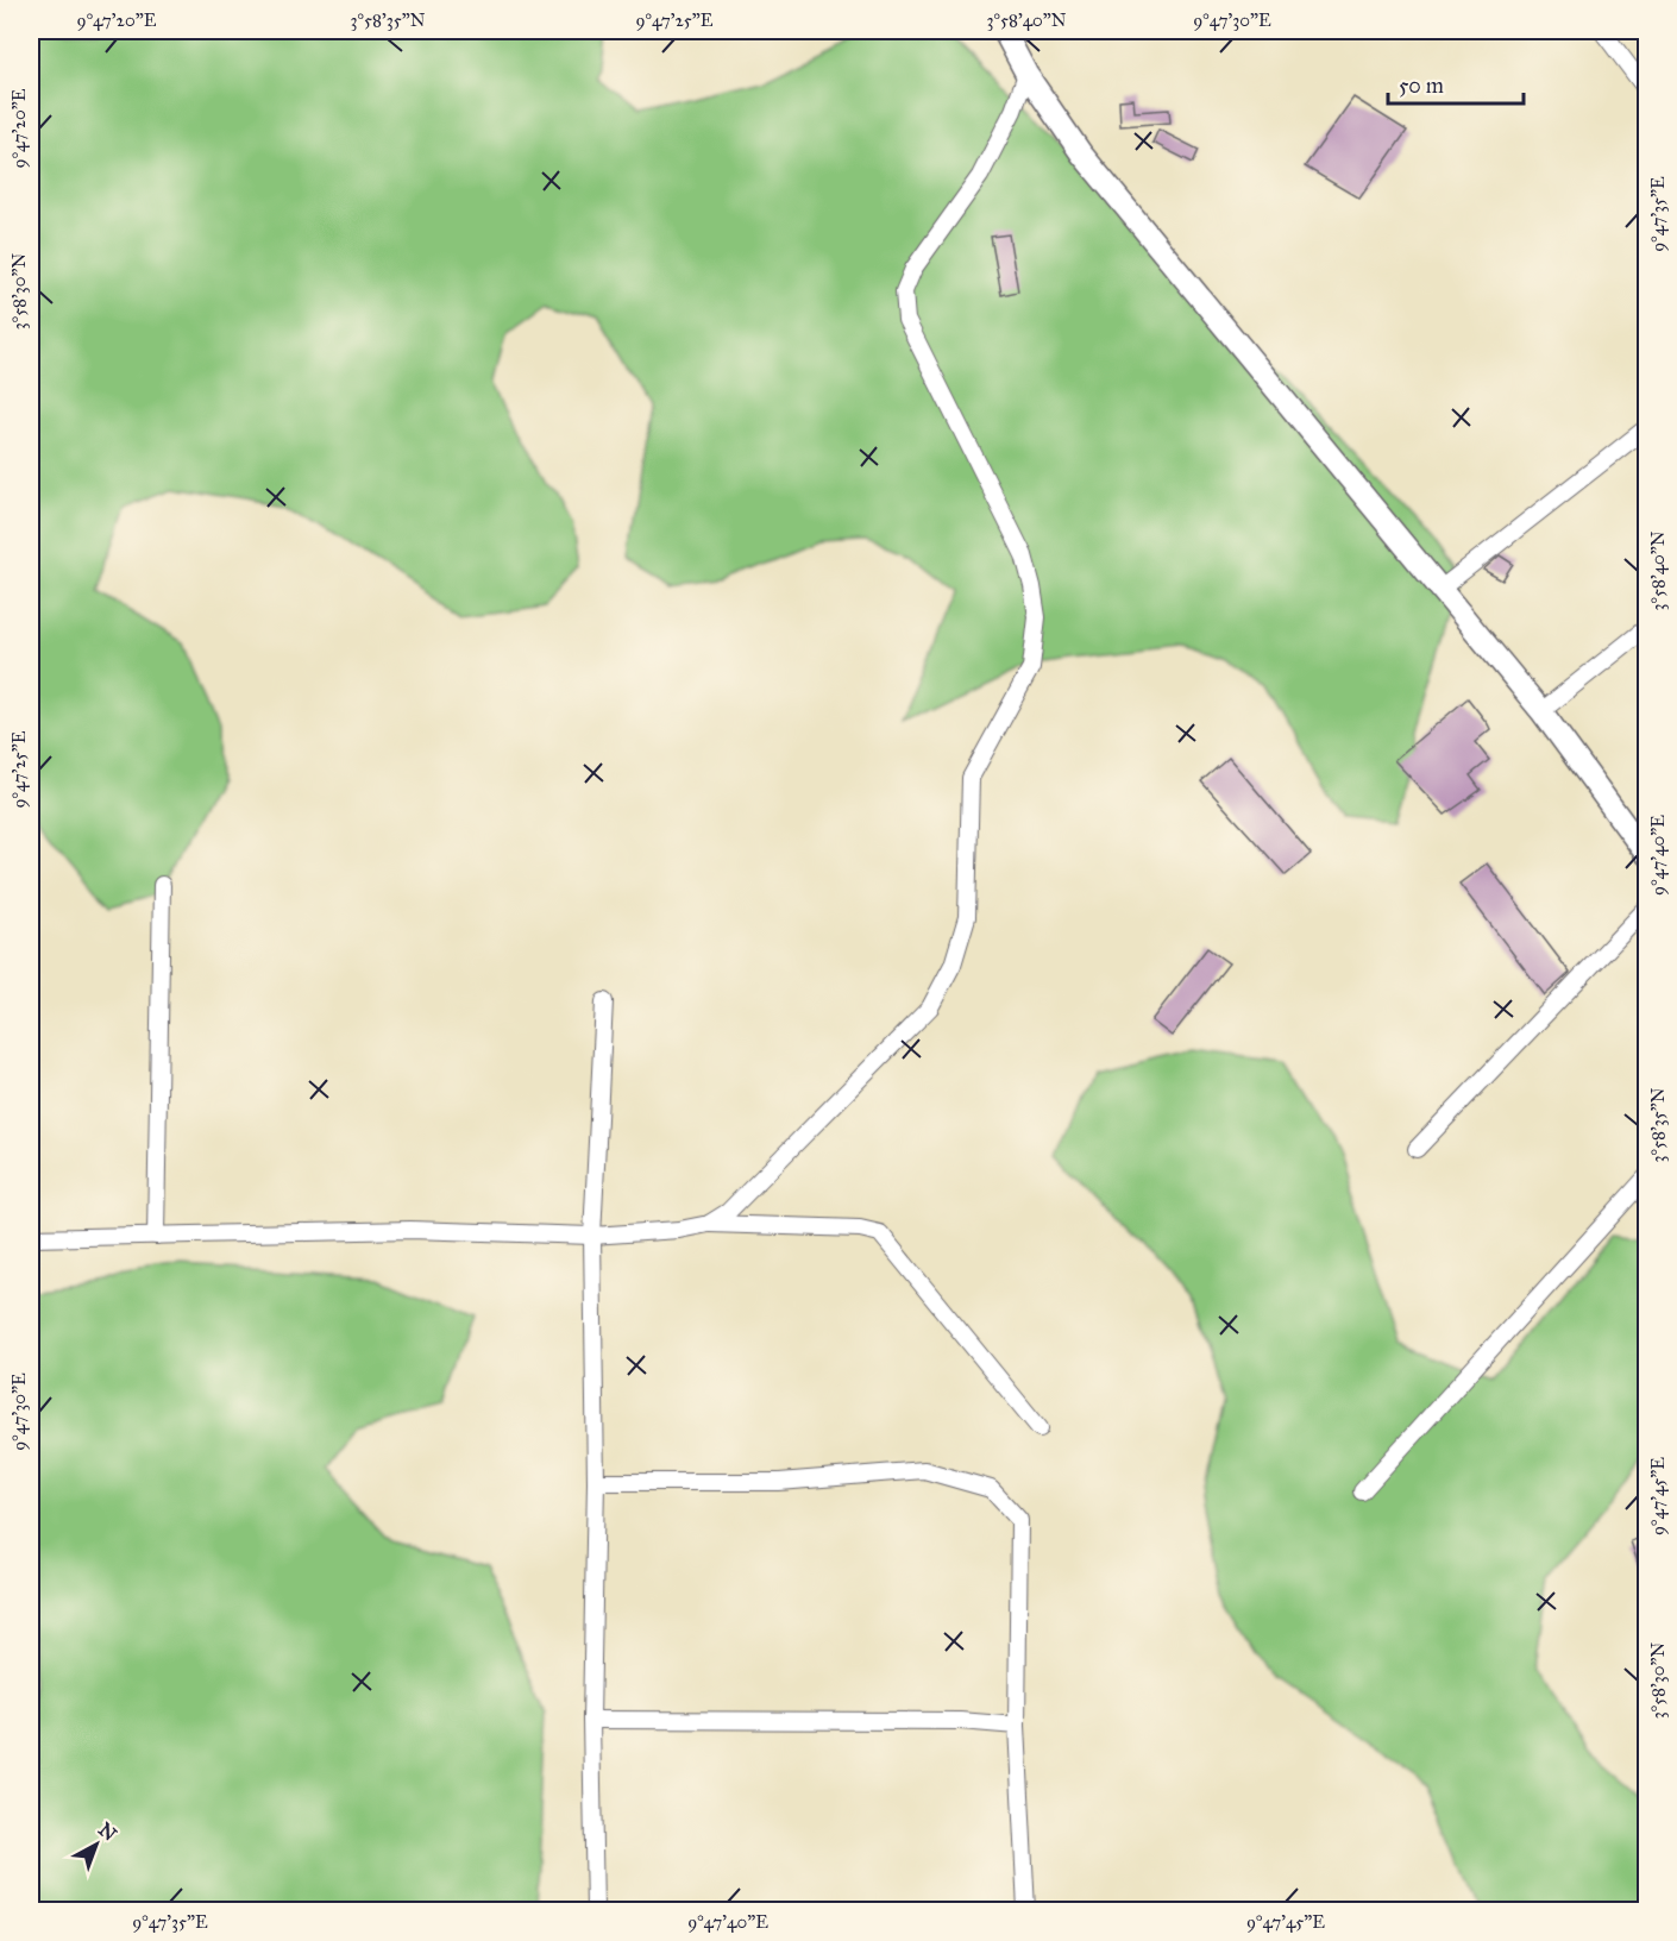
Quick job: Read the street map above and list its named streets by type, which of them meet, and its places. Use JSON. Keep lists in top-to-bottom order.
{
  "scale_bar": "50 m",
  "north": "top right",
  "coordinates": [
    "9°47'20\"E",
    "3°58'35\"N",
    "9°47'25\"E",
    "3°58'40\"N",
    "9°47'30\"E",
    "9°47'35\"E",
    "3°58'30\"N",
    "9°47'40\"E",
    "9°47'45\"E"
  ]
}
